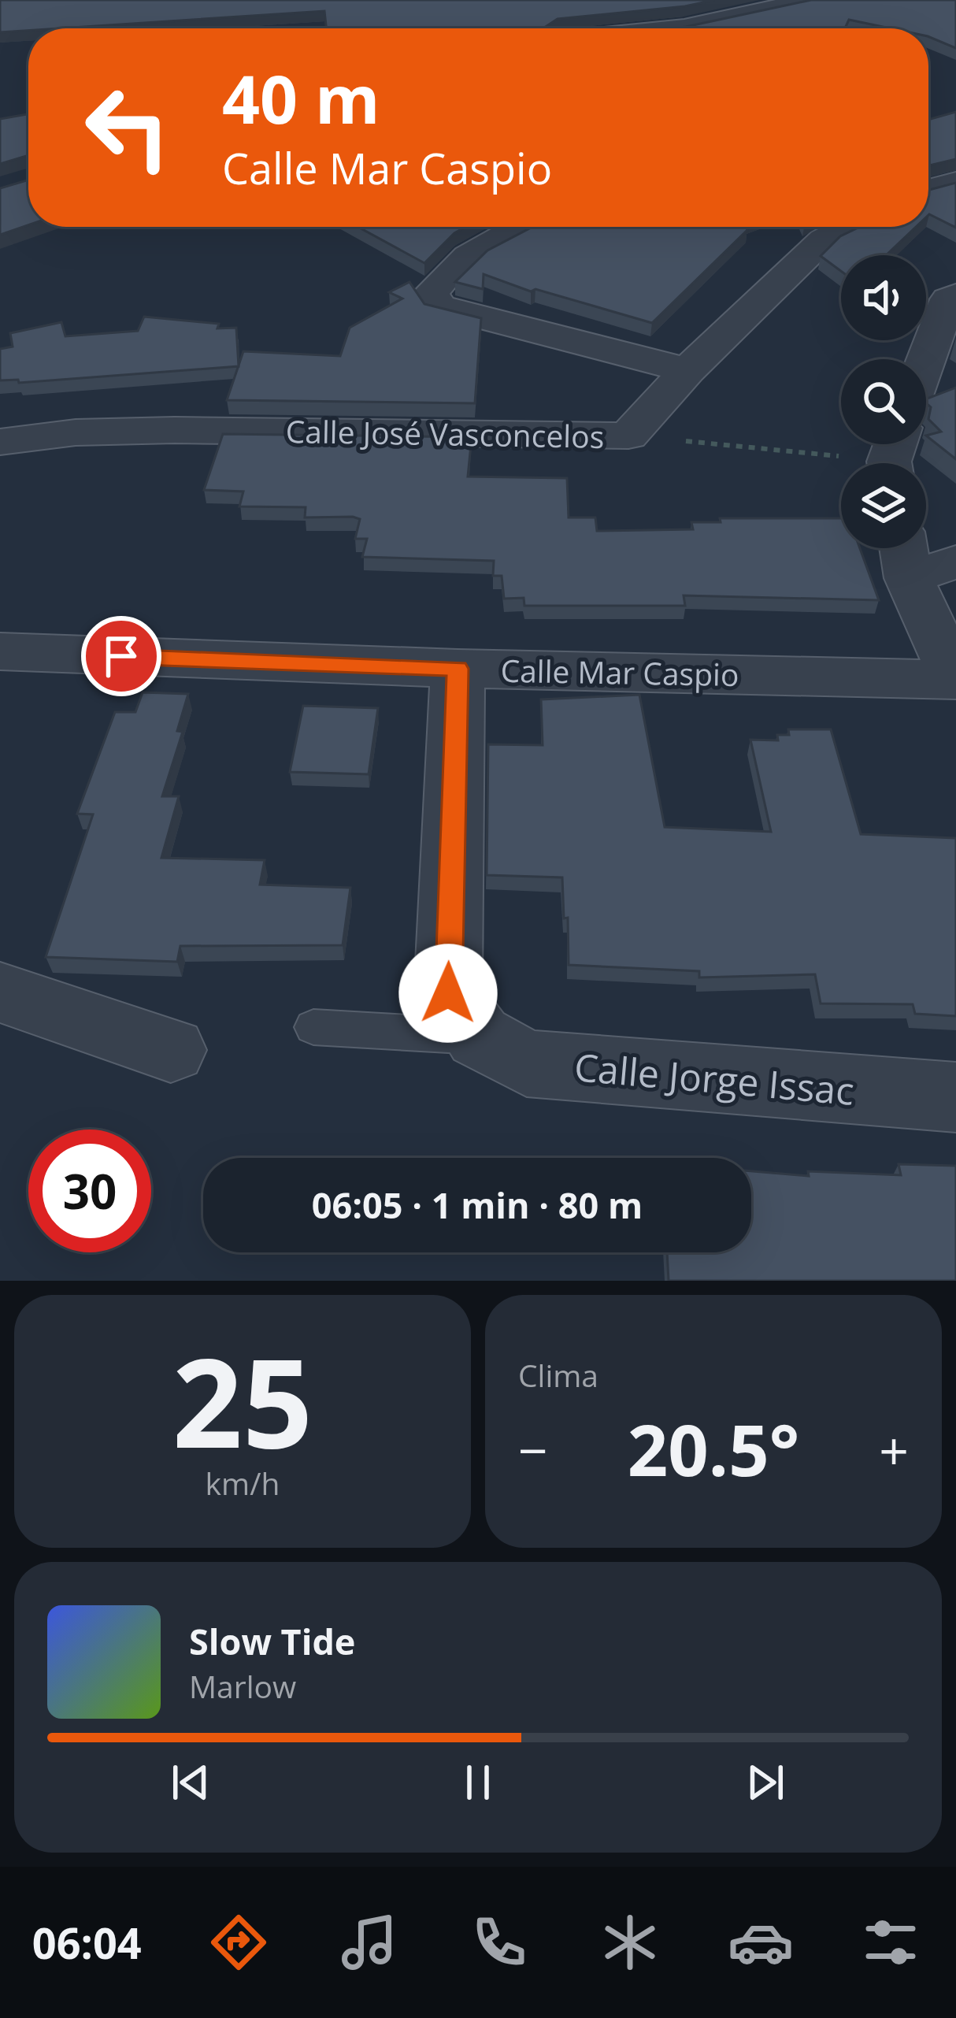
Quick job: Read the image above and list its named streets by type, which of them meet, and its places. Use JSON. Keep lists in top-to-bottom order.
{
  "streets": {
    "street": ["Calle José Vasconcelos", "Calle Mar Caspio", "Calle Jorge Issac"]
  },
  "crossings": [
    ["Calle Mar Caspio", "Calle Jorge Issac"]
  ],
  "page": {
    "turn": ["40 m", "Calle Mar Caspio"],
    "limit": "30",
    "trip": "06:05 · 1 min · 80 m",
    "tile": [
      ["25", "km/h"],
      "Clima"
    ],
    "heat": ["−", "20.5°", "+"],
    "song": ["Slow Tide", "Marlow"],
    "tabs": "06:04"
  }
}
